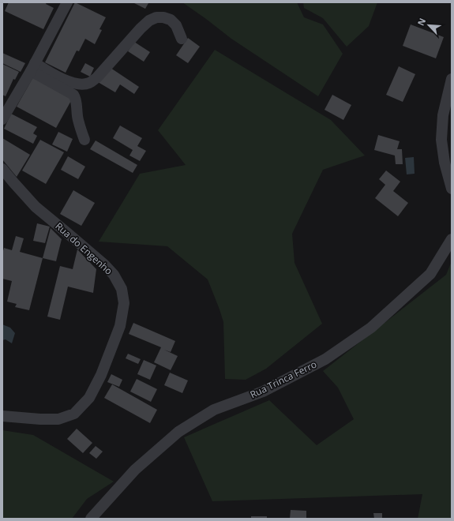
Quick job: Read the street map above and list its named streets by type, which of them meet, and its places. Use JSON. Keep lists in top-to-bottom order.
{
  "streets": {
    "street": ["Rua do Engenho", "Rua Trinca Ferro"]
  },
  "north": "top left"
}
